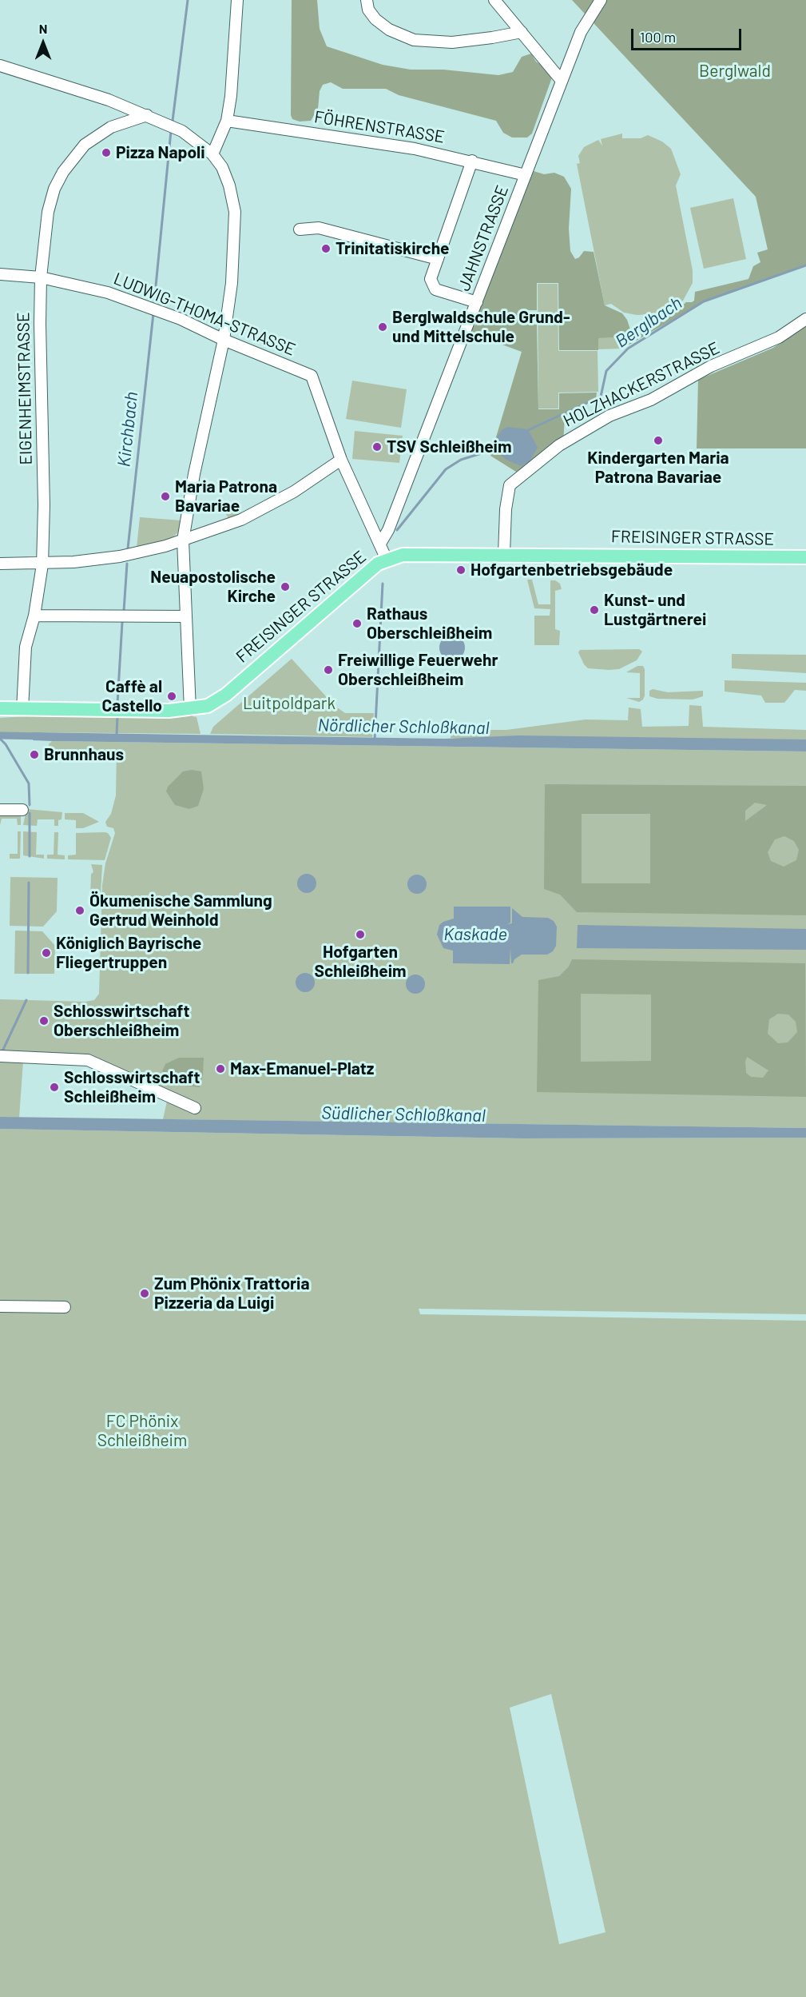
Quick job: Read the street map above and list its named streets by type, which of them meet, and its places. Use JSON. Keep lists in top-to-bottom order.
{
  "streets": {
    "main road": ["FREISINGER STRASSE"],
    "street": [
      "FÖHRENSTRASSE",
      "JAHNSTRASSE",
      "LUDWIG-THOMA-STRASSE",
      "HOLZHACKERSTRASSE",
      "EIGENHEIMSTRASSE"
    ]
  },
  "crossings": [
    ["FÖHRENSTRASSE", "JAHNSTRASSE"],
    ["LUDWIG-THOMA-STRASSE", "EIGENHEIMSTRASSE"],
    ["HOLZHACKERSTRASSE", "FREISINGER STRASSE"],
    ["EIGENHEIMSTRASSE", "FREISINGER STRASSE"]
  ],
  "water": [
    "Berglbach",
    "Kirchbach",
    "Nördlicher Schloßkanal",
    "Kaskade",
    "Südlicher Schloßkanal"
  ],
  "parks": ["Berglwald", "Luitpoldpark", "FC Phönix Schleißheim"],
  "places": [
    "Pizza Napoli",
    "Trinitatiskirche",
    "Berglwaldschule Grund- und Mittelschule",
    "Kindergarten Maria Patrona Bavariae",
    "TSV Schleißheim",
    "Maria Patrona Bavariae",
    "Hofgartenbetriebsgebäude",
    "Neuapostolische Kirche",
    "Kunst- und Lustgärtnerei",
    "Rathaus Oberschleißheim",
    "Freiwillige Feuerwehr Oberschleißheim",
    "Caffè al Castello",
    "Brunnhaus",
    "Ökumenische Sammlung Gertrud Weinhold",
    "Hofgarten Schleißheim",
    "Königlich Bayrische Fliegertruppen",
    "Schlosswirtschaft Oberschleißheim",
    "Max-Emanuel-Platz",
    "Schlosswirtschaft Schleißheim",
    "Zum Phönix Trattoria Pizzeria da Luigi"
  ],
  "scale_bar": "100 m",
  "north": "top"
}
